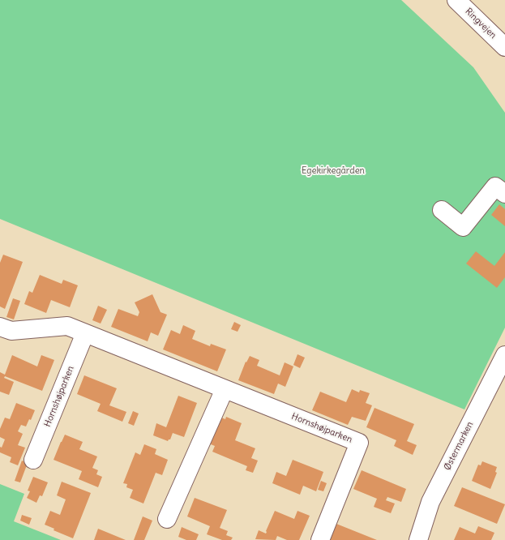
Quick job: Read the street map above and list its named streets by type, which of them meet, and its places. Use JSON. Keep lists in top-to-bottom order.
{
  "streets": {
    "street": ["Ringvejen", "Hornshøjparken", "Østermarken"]
  },
  "parks": ["Egekirkegården"]
}
